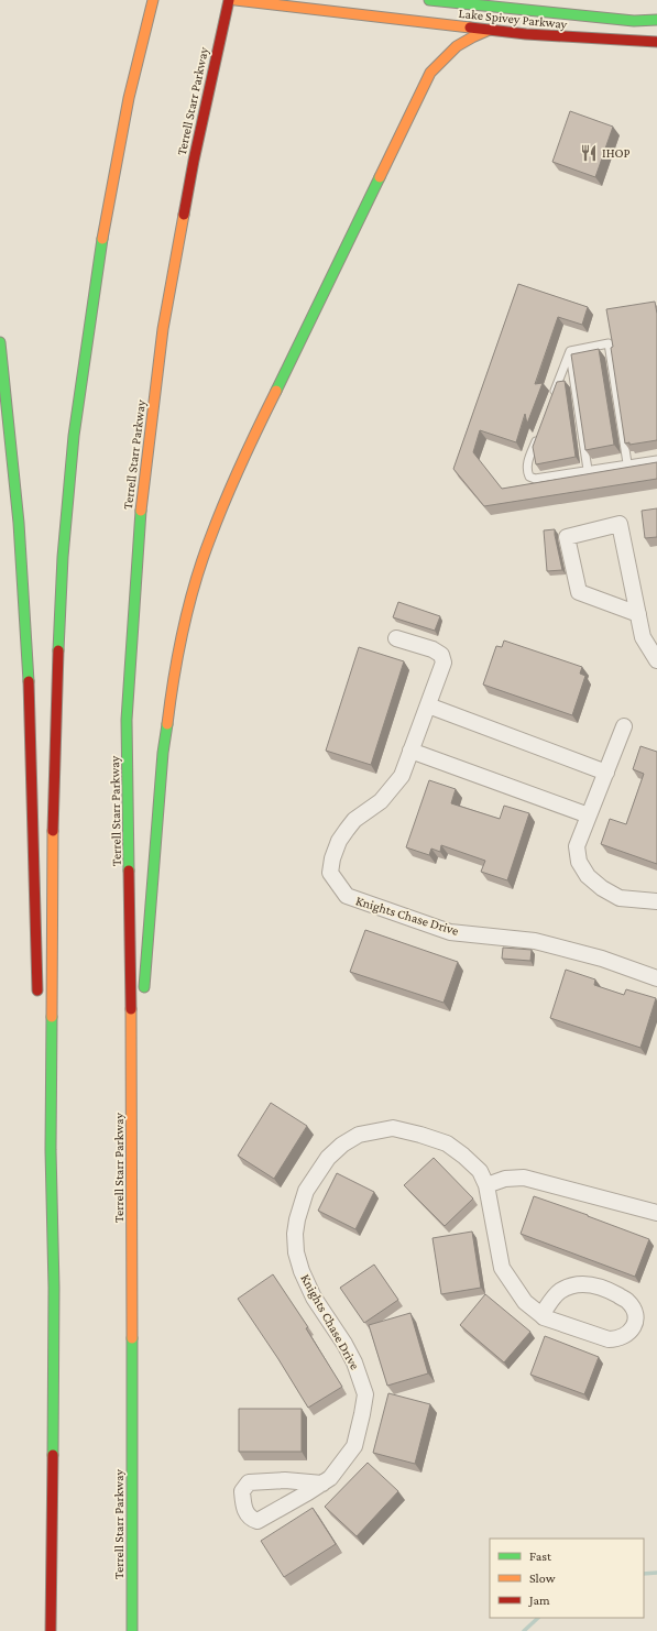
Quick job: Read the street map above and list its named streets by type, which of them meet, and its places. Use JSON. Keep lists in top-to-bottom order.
{
  "streets": {
    "highway": ["Lake Spivey Parkway", "Terrell Starr Parkway"],
    "street": ["Knights Chase Drive"]
  },
  "places": {
    "restaurant": ["IHOP"]
  },
  "legend": ["Fast", "Slow", "Jam"]
}
